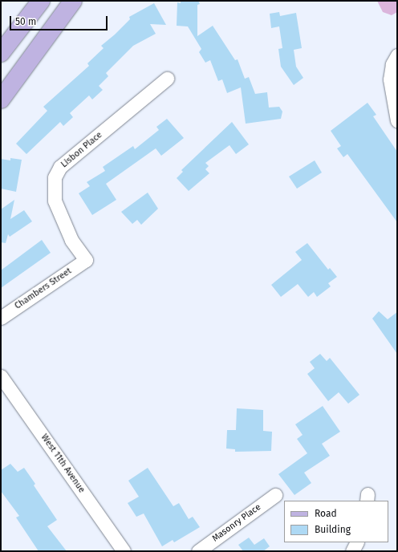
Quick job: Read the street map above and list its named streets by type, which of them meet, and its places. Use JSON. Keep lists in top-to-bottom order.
{
  "streets": {
    "street": [
      "Lisbon Place",
      "Chambers Street",
      "West 11th Avenue",
      "Masonry Place"
    ]
  },
  "crossings": [
    ["Lisbon Place", "Chambers Street"]
  ],
  "legend": ["Road", "Building"],
  "scale_bar": "50 m"
}
